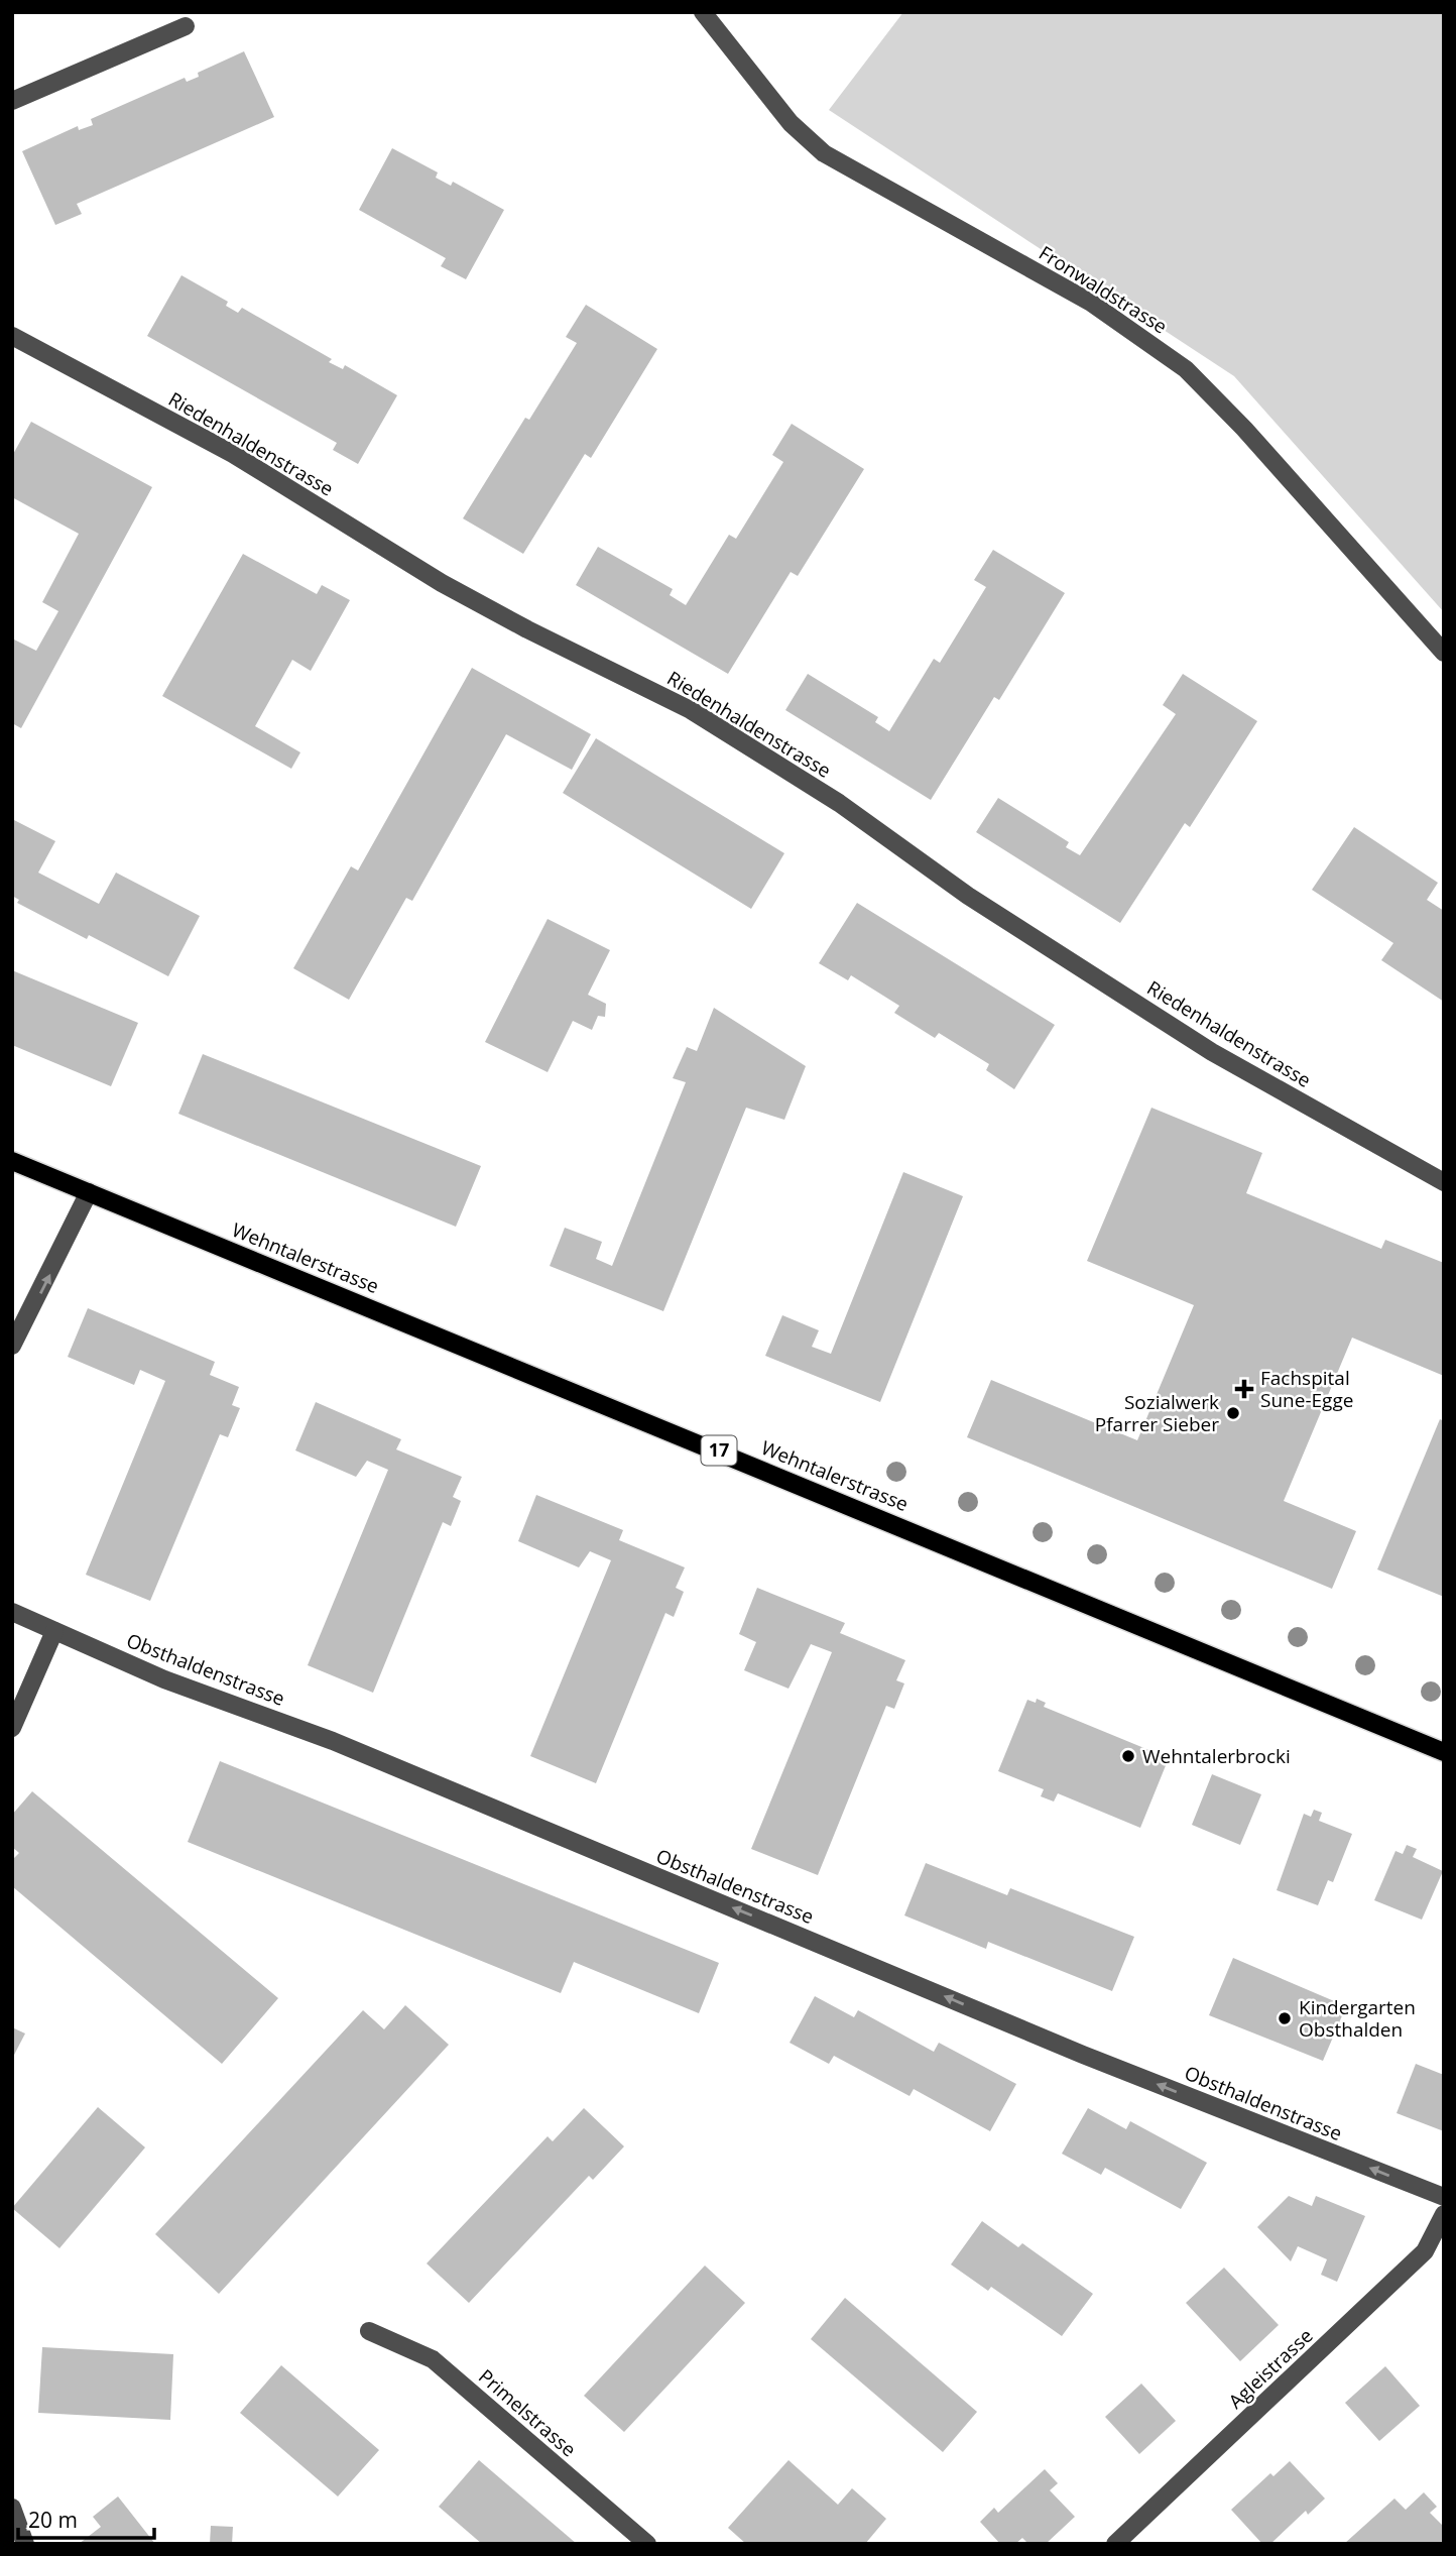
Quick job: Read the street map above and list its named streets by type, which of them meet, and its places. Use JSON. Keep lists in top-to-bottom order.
{
  "streets": {
    "main road": ["Wehntalerstrasse", "17"],
    "street": [
      "Fronwaldstrasse",
      "Riedenhaldenstrasse",
      "Obsthaldenstrasse",
      "Agleistrasse",
      "Primelstrasse"
    ]
  },
  "one_way": ["Obsthaldenstrasse"],
  "places": {
    "health": ["Fachspital Sune-Egge"],
    "other": ["Sozialwerk Pfarrer Sieber", "Wehntalerbrocki", "Kindergarten Obsthalden"]
  },
  "scale_bar": "20 m"
}
